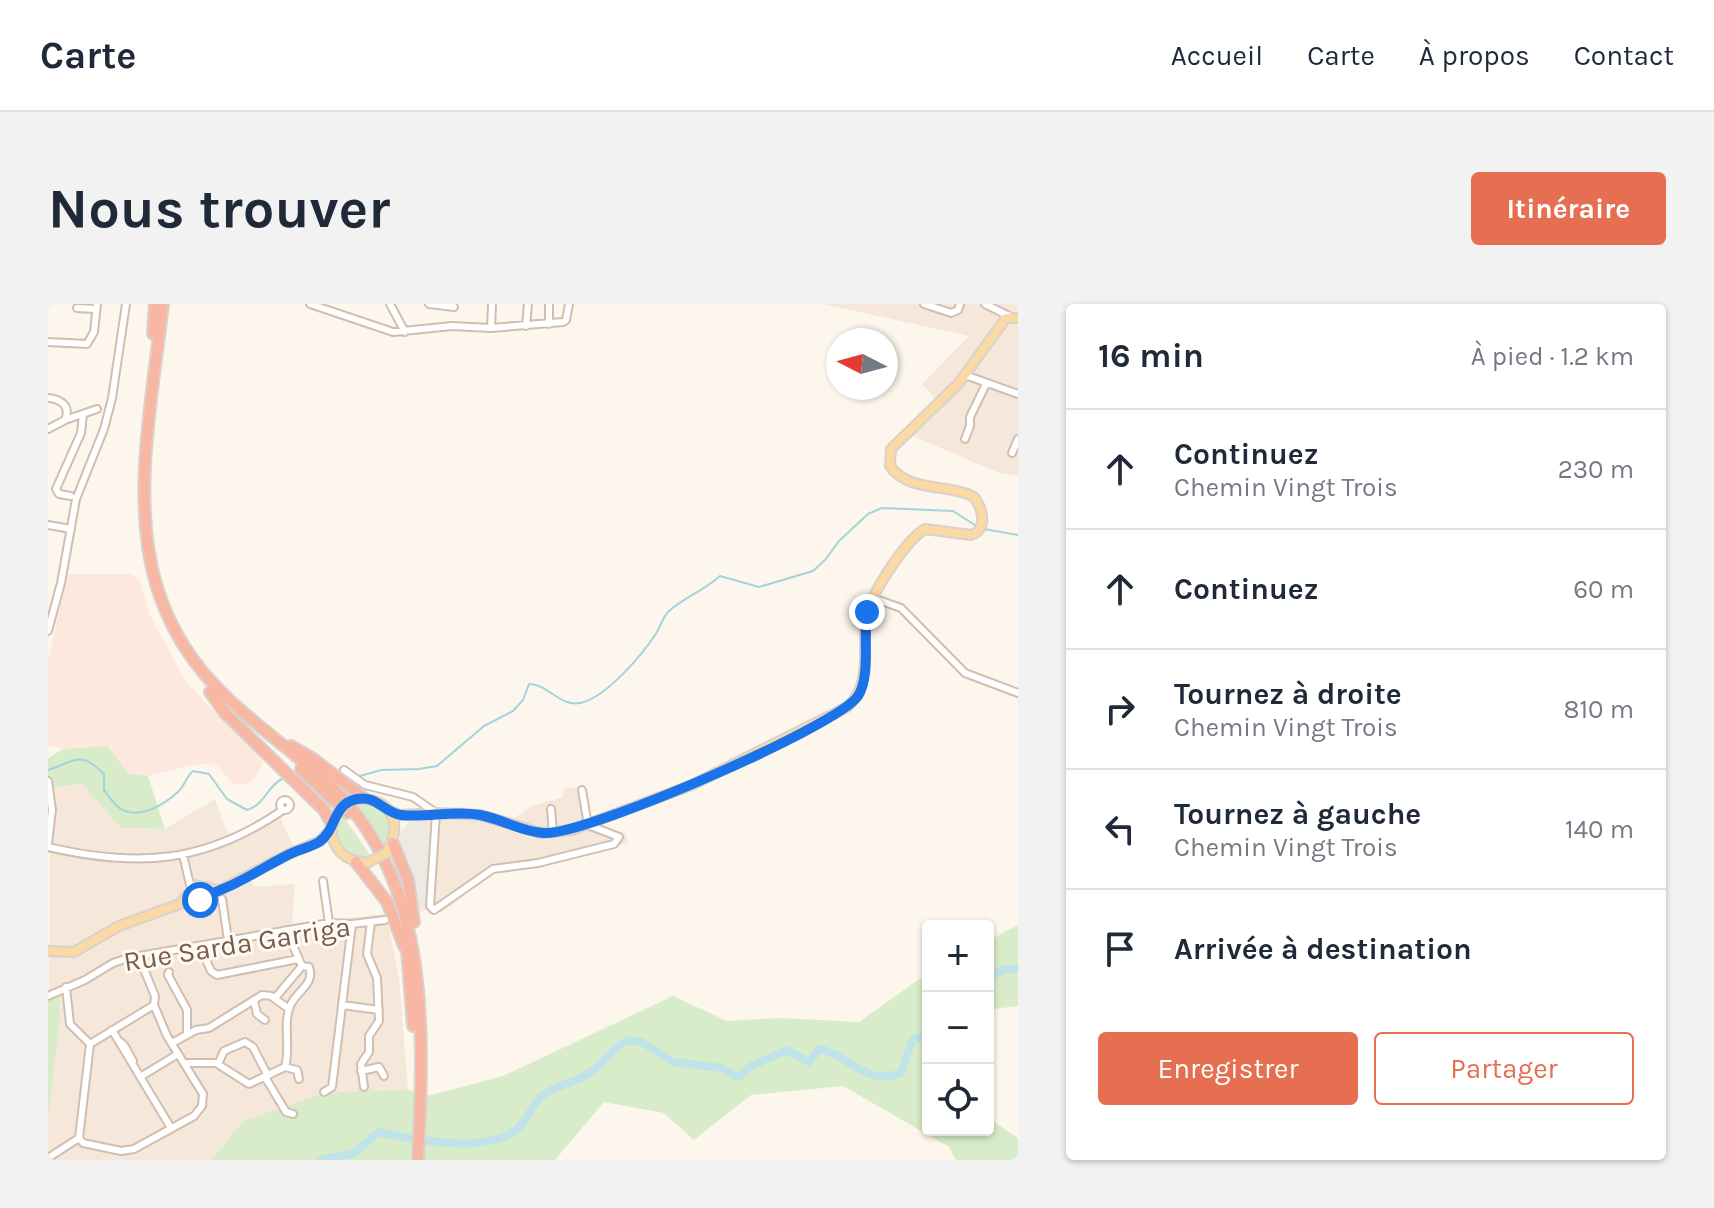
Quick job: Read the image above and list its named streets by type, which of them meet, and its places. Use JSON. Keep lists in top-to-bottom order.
{
  "streets": {
    "street": ["Rue Sarda Garriga"]
  },
  "north": "left",
  "page": {
    "header": "Carte",
    "nav": [
      "Accueil",
      "Carte",
      "À propos",
      "Contact"
    ],
    "buttons": [
      "Itinéraire",
      ["Enregistrer", "Partager"]
    ],
    "title": "Nous trouver",
    "heading": ["16 min", "À pied · 1.2 km"],
    "list": [
      ["Continuez", "Chemin Vingt Trois", "230 m"],
      ["Continuez", "60 m"],
      ["Tournez à droite", "Chemin Vingt Trois", "810 m"],
      ["Tournez à gauche", "Chemin Vingt Trois", "140 m"],
      "Arrivée à destination"
    ],
    "map_buttons": ["+", "−"]
  }
}
